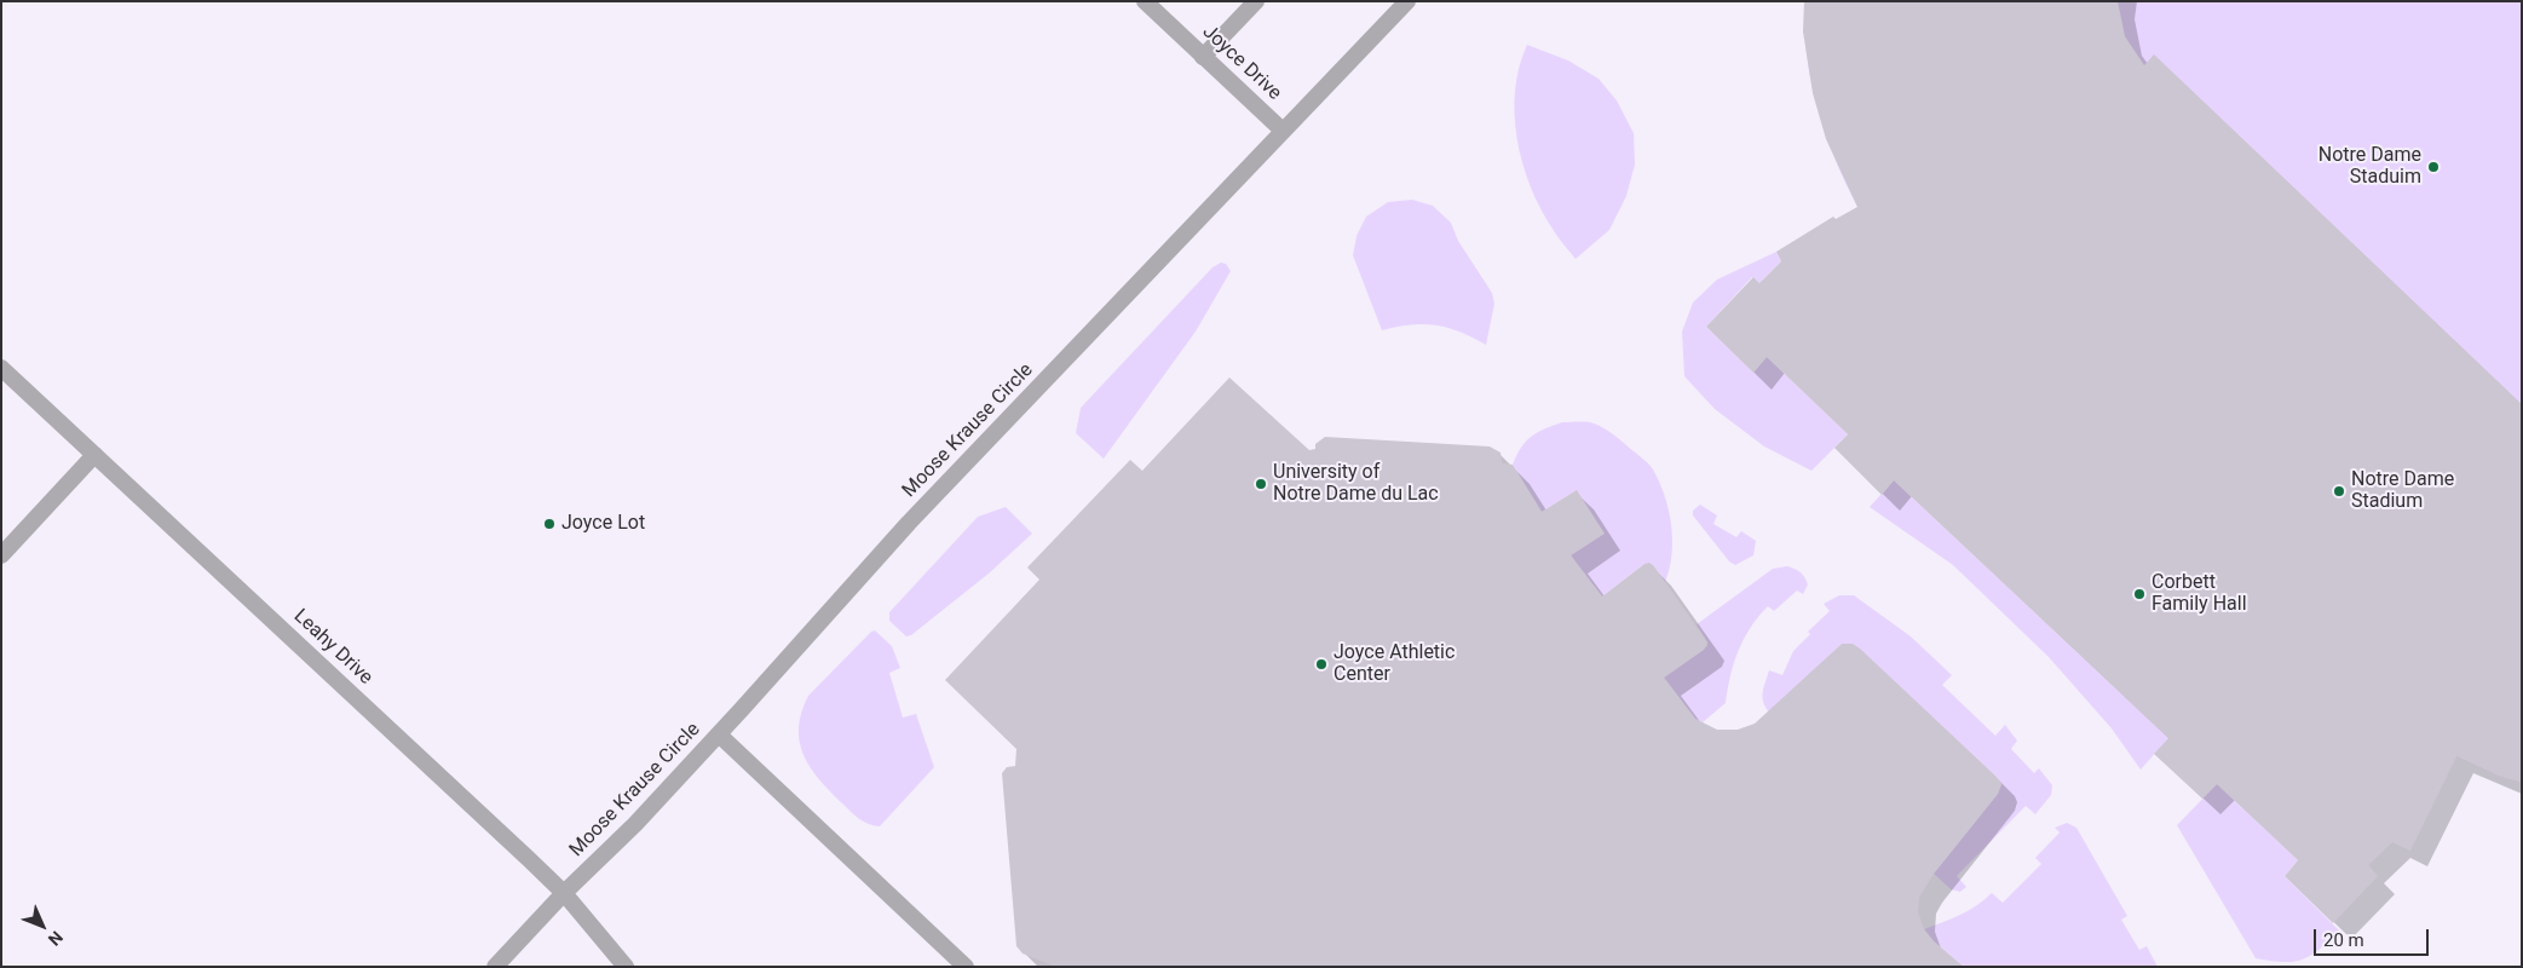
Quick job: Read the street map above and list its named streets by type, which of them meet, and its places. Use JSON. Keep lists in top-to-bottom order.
{
  "streets": {
    "street": ["Joyce Drive", "Moose Krause Circle", "Leahy Drive"]
  },
  "crossings": [
    ["Joyce Drive", "Moose Krause Circle"],
    ["Moose Krause Circle", "Leahy Drive"]
  ],
  "places": [
    "Notre Dame Staduim",
    "University of Notre Dame du Lac",
    "Notre Dame Stadium",
    "Joyce Lot",
    "Corbett Family Hall",
    "Joyce Athletic Center"
  ],
  "scale_bar": "20 m",
  "north": "bottom right"
}
